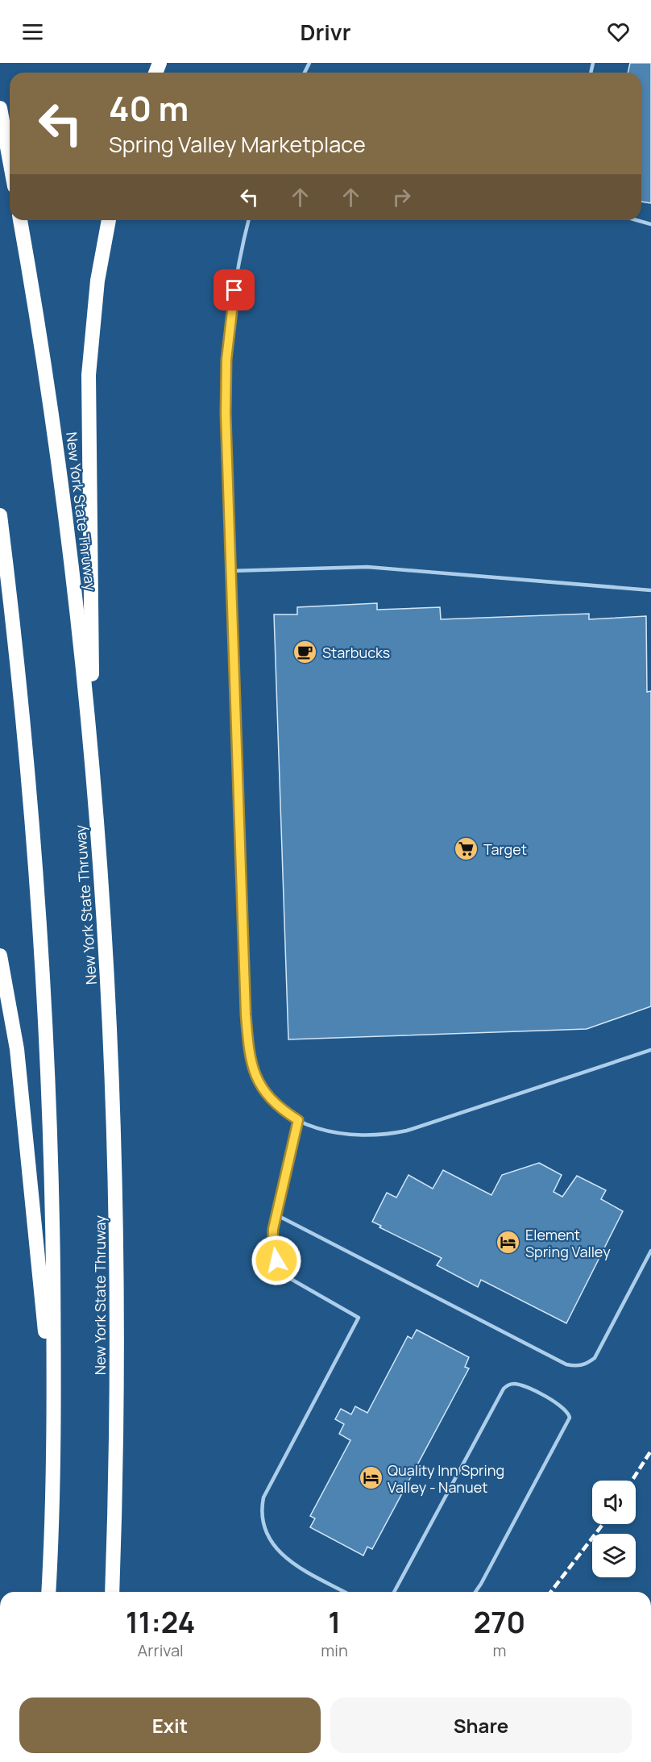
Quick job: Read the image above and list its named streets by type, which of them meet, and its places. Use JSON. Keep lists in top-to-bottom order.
{
  "streets": {
    "highway": ["New York State Thruway"]
  },
  "places": {
    "cafe": ["Starbucks"],
    "supermarket": ["Target"],
    "hotel": ["Element Spring Valley", "Quality Inn Spring Valley - Nanuet"]
  },
  "page": {
    "header": "Drivr",
    "turn": ["40 m", "Spring Valley Marketplace"],
    "eta": [
      "11:24",
      "Arrival",
      "1",
      "min",
      "270",
      "m"
    ],
    "buttons": ["Exit", "Share"]
  }
}
